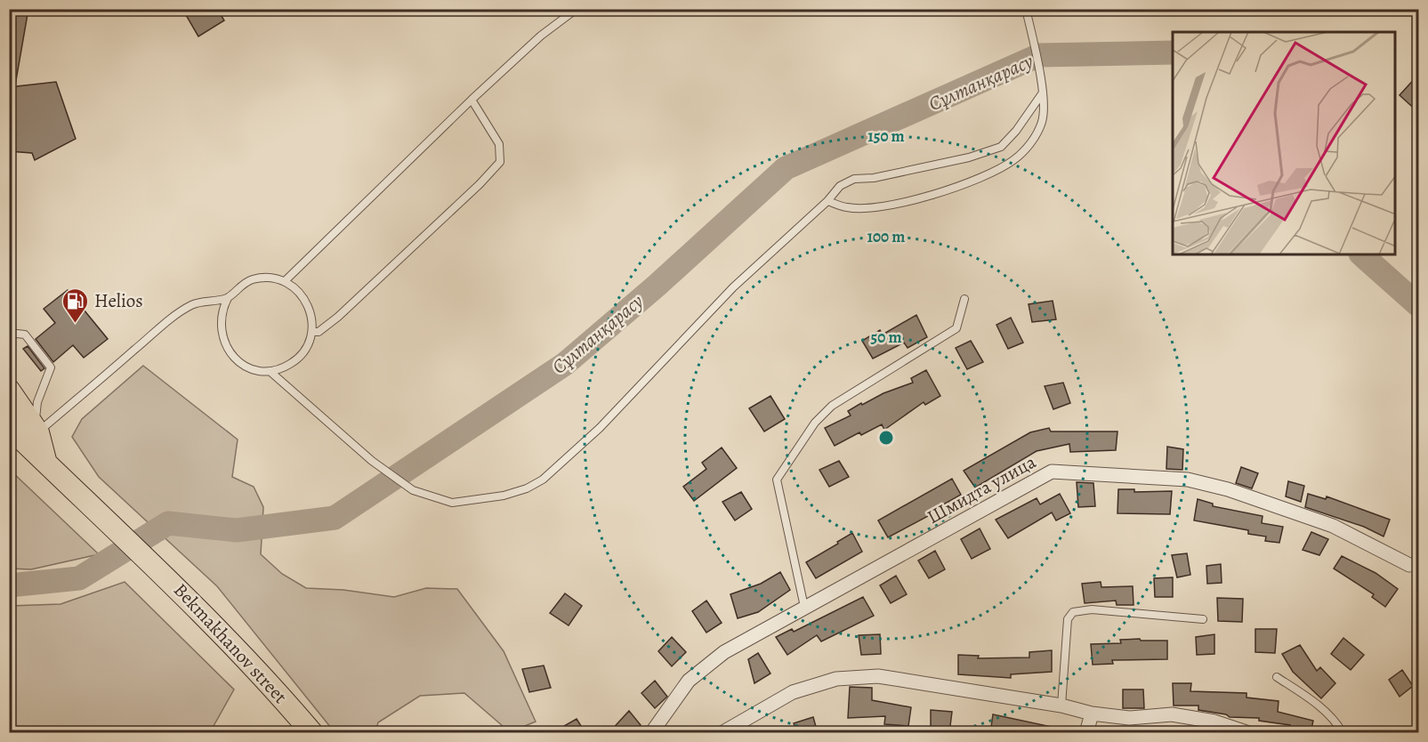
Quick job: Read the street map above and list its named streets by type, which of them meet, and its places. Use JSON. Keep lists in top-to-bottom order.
{
  "streets": {
    "main road": ["Bekmakhanov street"],
    "street": ["Шмидта улица"]
  },
  "water": ["Сұлтанқарасу"],
  "places": {
    "fuel station": ["Helios"]
  },
  "rings": ["150 m", "100 m", "50 m"]
}
